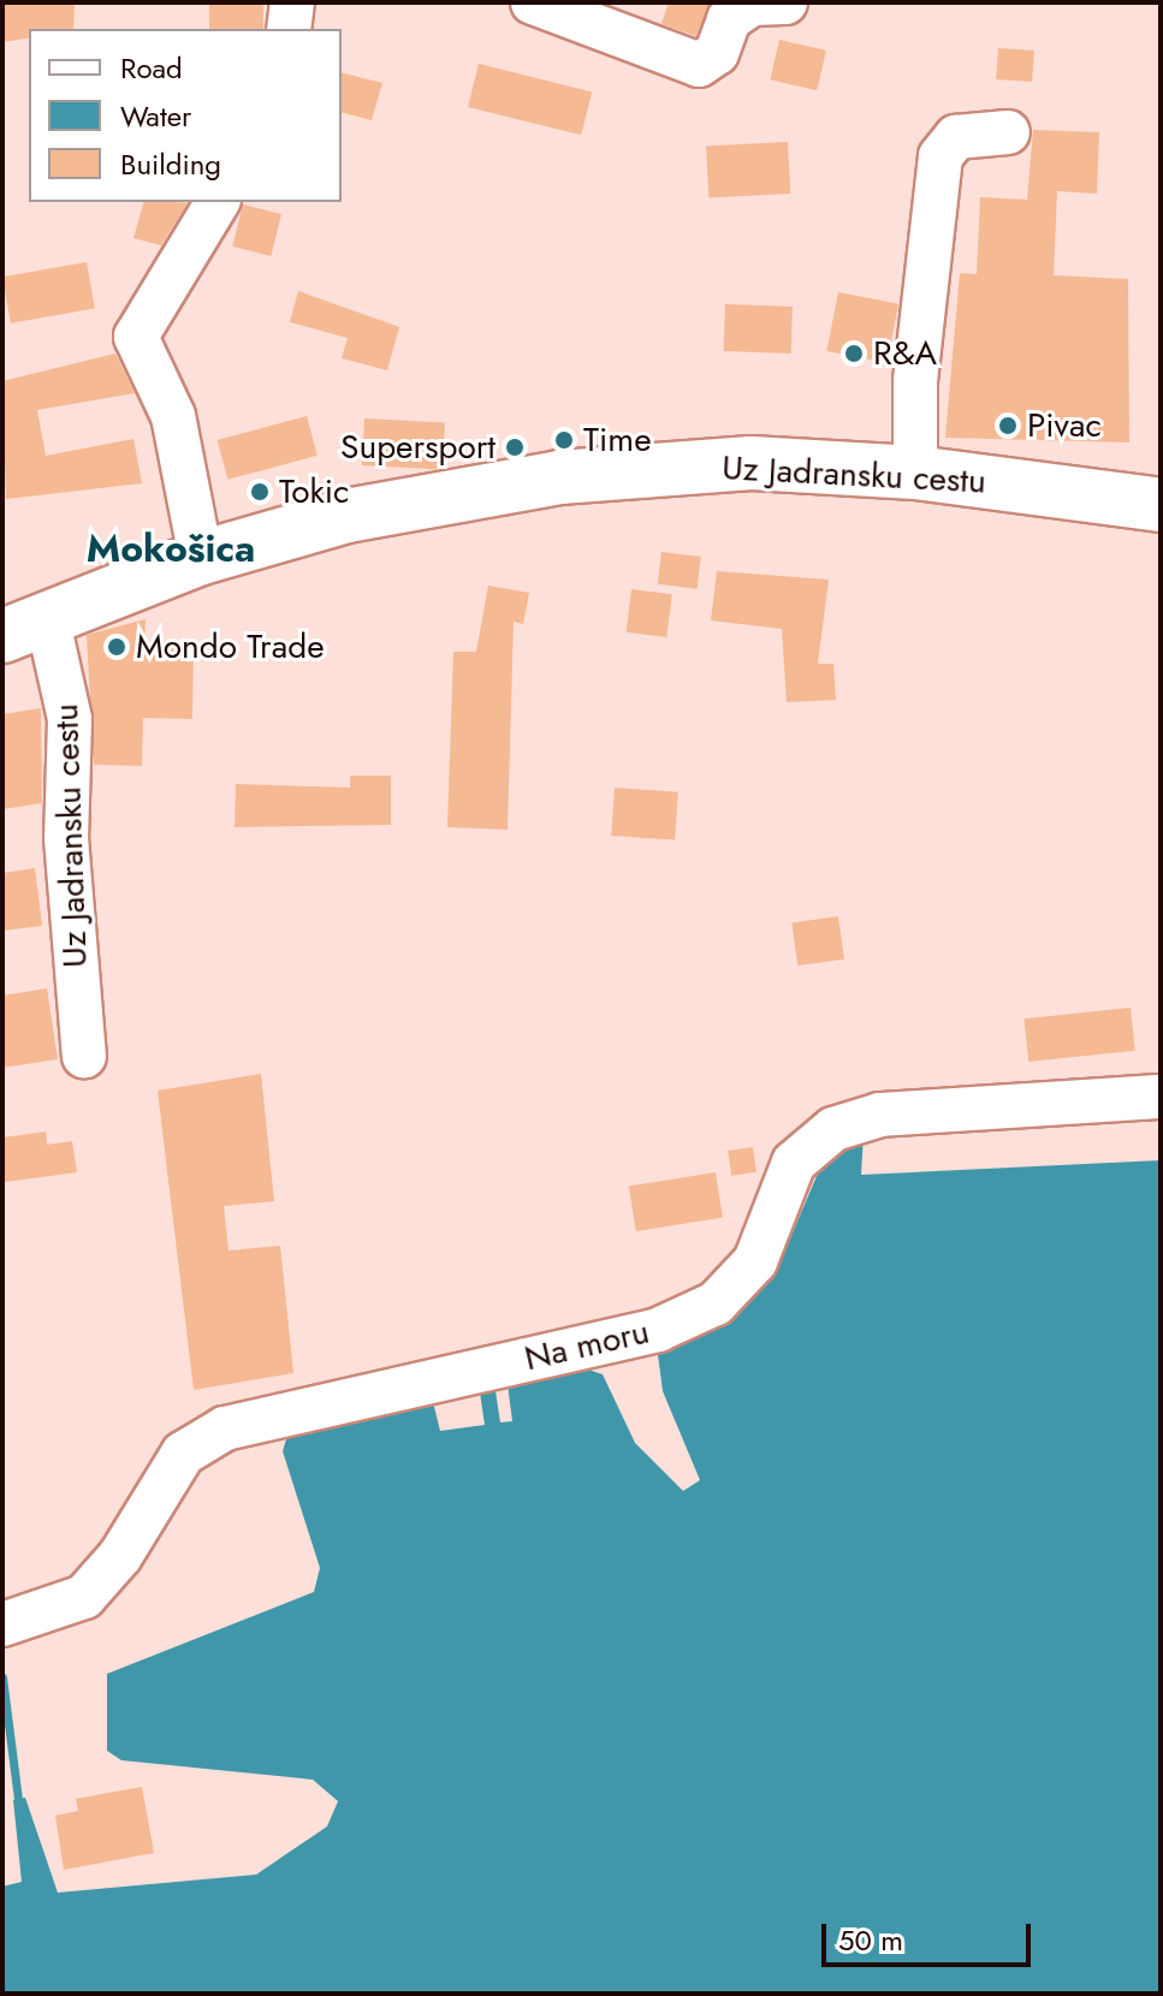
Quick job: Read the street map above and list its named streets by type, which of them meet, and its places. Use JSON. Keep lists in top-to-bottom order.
{
  "streets": {
    "main road": ["Uz Jadransku cestu"],
    "street": ["Na moru"]
  },
  "districts": ["Mokošica"],
  "places": [
    "R&A",
    "Pivac",
    "Time",
    "Supersport",
    "Tokic",
    "Mondo Trade"
  ],
  "legend": ["Road", "Water", "Building"],
  "scale_bar": "50 m"
}
